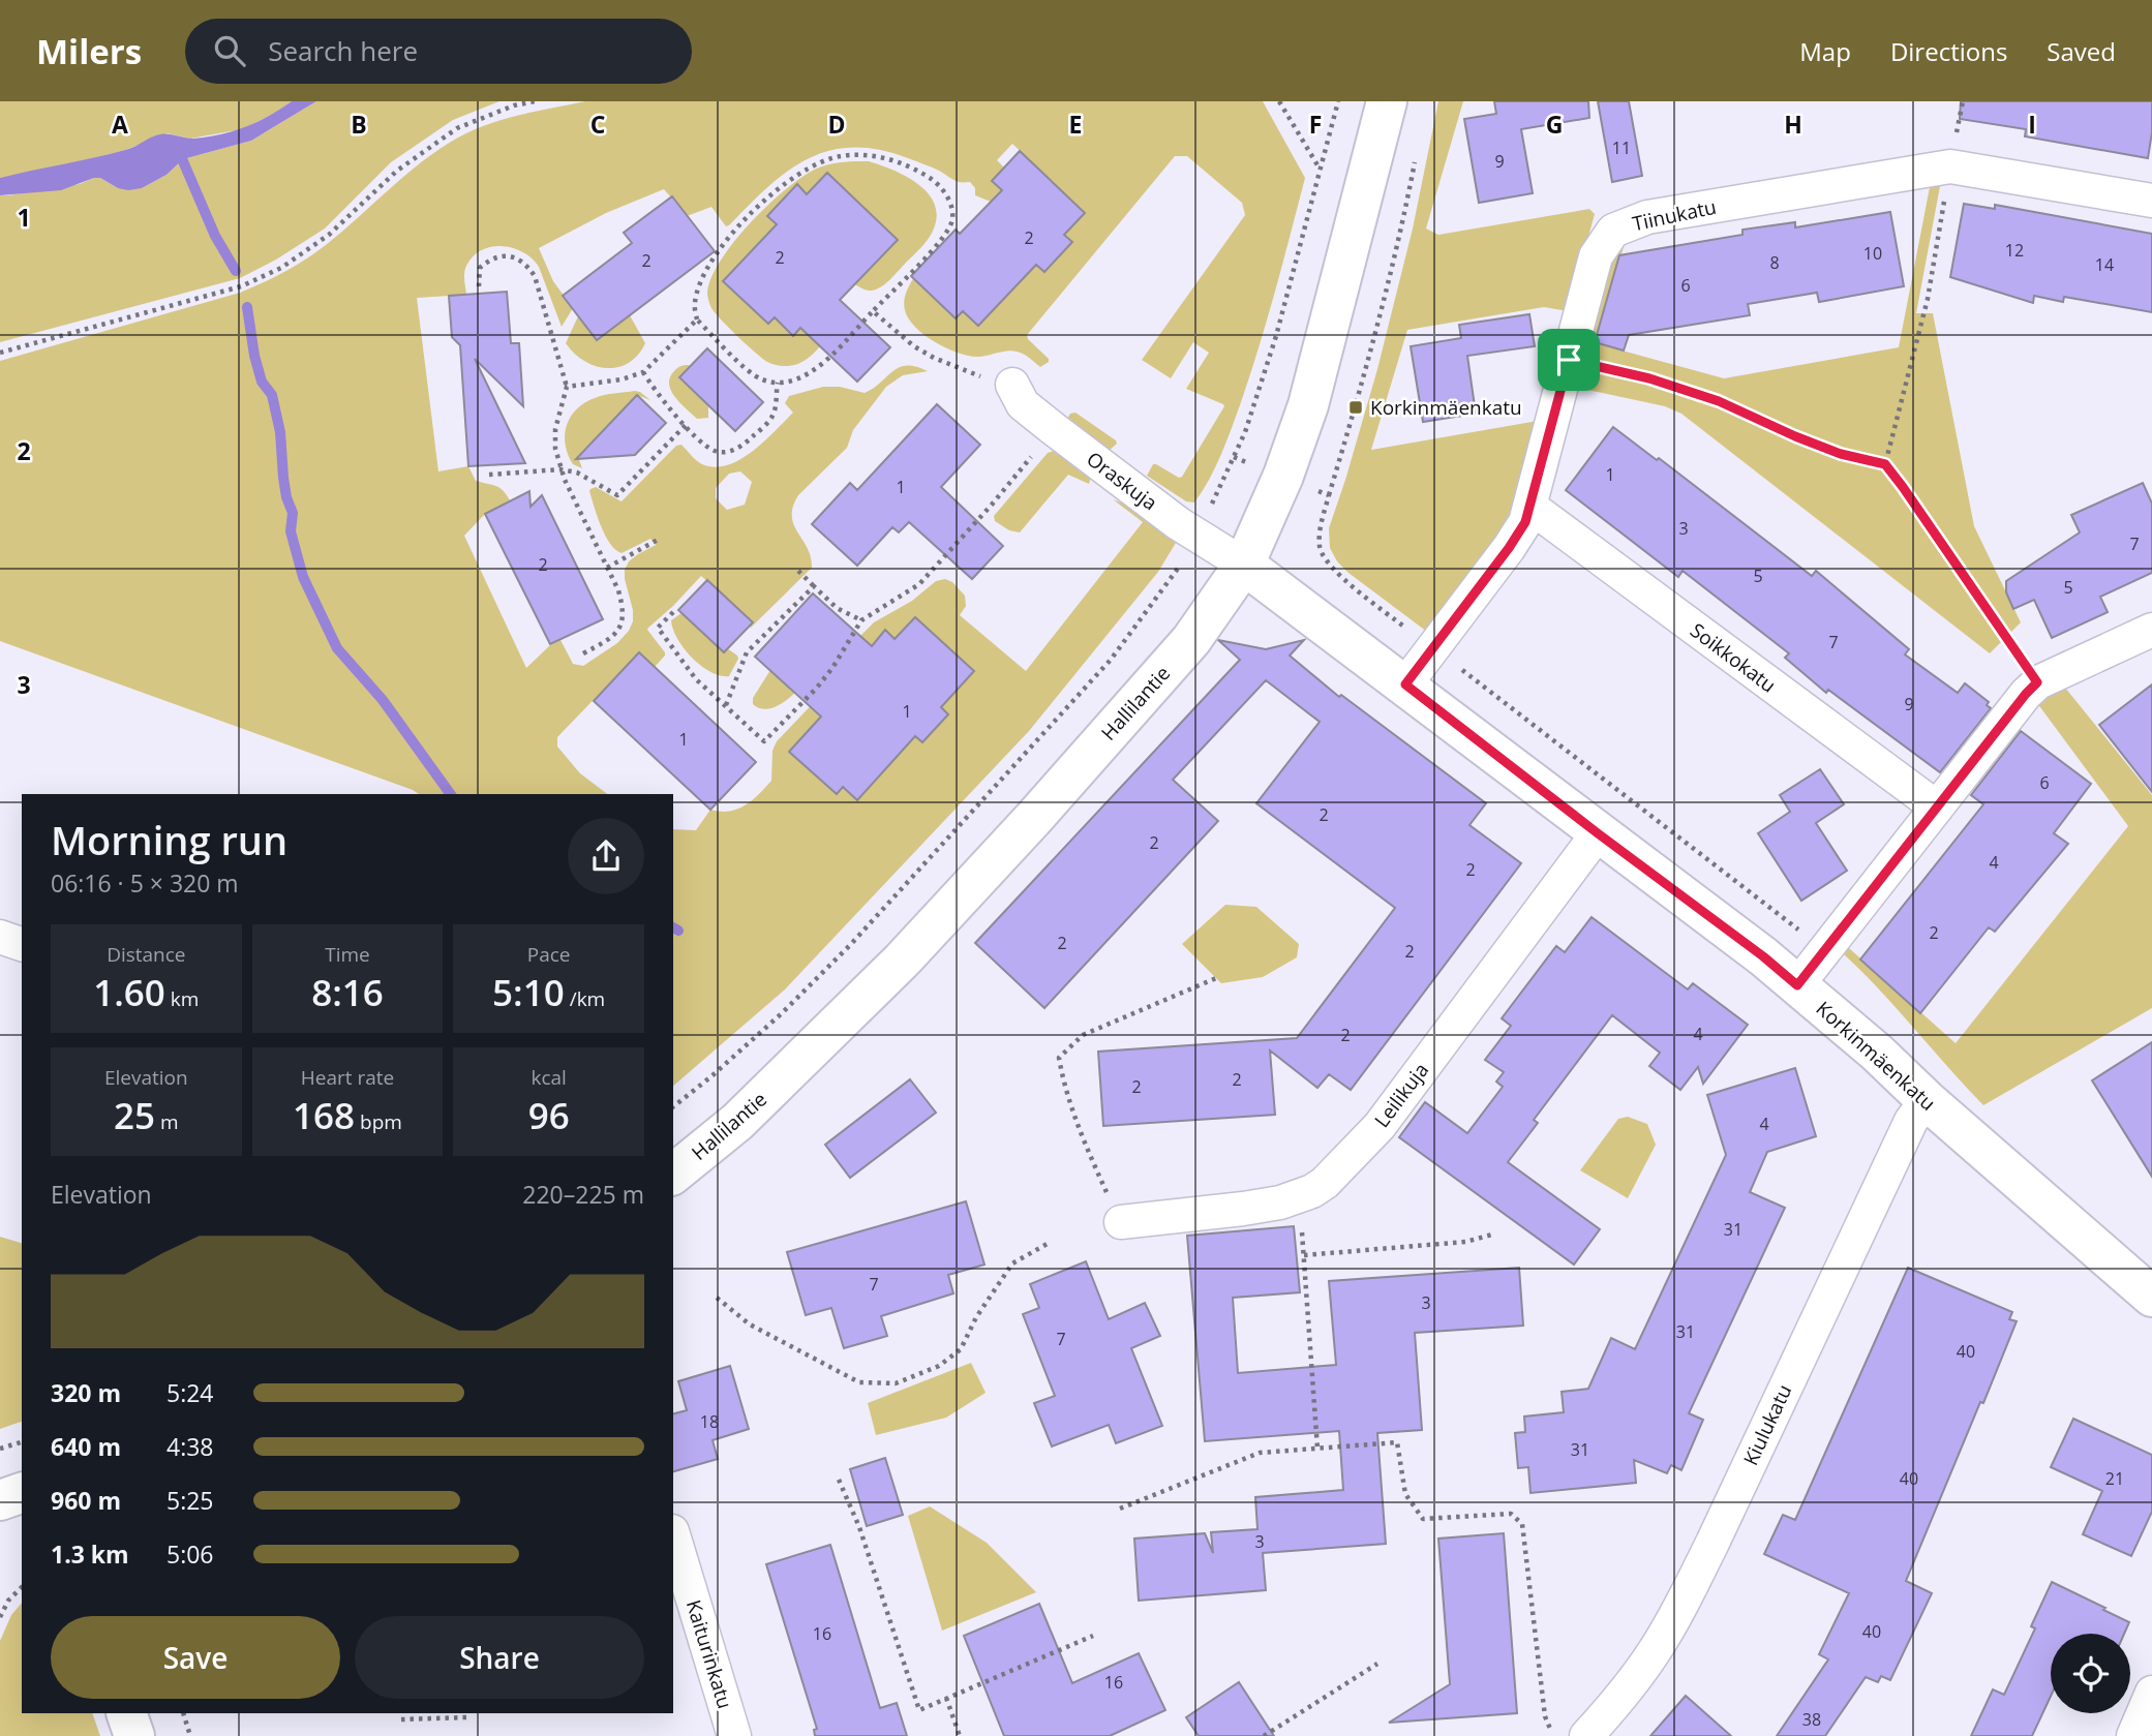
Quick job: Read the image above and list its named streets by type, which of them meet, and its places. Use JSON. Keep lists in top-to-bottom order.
{
  "streets": {
    "main road": ["Hallilantie", "Korkinmäenkatu"],
    "street": [
      "Tiinukatu",
      "Oraskuja",
      "Soikkokatu",
      "Leilikuja",
      "Kiulukatu",
      "Kaiturinkatu"
    ]
  },
  "crossings": [
    ["Tiinukatu", "Soikkokatu"],
    ["Tiinukatu", "Korkinmäenkatu"],
    ["Oraskuja", "Hallilantie"],
    ["Oraskuja", "Korkinmäenkatu"],
    ["Hallilantie", "Korkinmäenkatu"],
    ["Korkinmäenkatu", "Leilikuja"],
    ["Korkinmäenkatu", "Kiulukatu"]
  ],
  "places": {
    "transit": ["Korkinmäenkatu"]
  },
  "house_numbers": [
    "11",
    "9",
    "2",
    "12",
    "10",
    "2",
    "2",
    "8",
    "14",
    "6",
    "1",
    "1",
    "3",
    "7",
    "2",
    "5",
    "5",
    "7",
    "9",
    "1",
    "1",
    "6",
    "2",
    "2",
    "4",
    "2",
    "2",
    "2",
    "2",
    "4",
    "2",
    "2",
    "2",
    "4",
    "31",
    "7",
    "3",
    "31",
    "7",
    "40",
    "18",
    "31",
    "40",
    "21",
    "3",
    "40",
    "16",
    "16",
    "38"
  ],
  "page": {
    "header": "Milers",
    "search": "Search here",
    "nav": ["Map", "Directions", "Saved"],
    "heading": ["Morning run", "06:16 · 5 × 320 m"],
    "stats": [
      ["Distance", "1.60 km"],
      ["Time", "8:16"],
      ["Pace", "5:10 /km"],
      ["Elevation", "25 m"],
      ["Heart rate", "168 bpm"],
      ["kcal", "96"]
    ],
    "chart": ["Elevation", "220–225 m"],
    "list": [
      {
        "name": "320 m",
        "note": "5:24"
      },
      {
        "name": "640 m",
        "note": "4:38"
      },
      {
        "name": "960 m",
        "note": "5:25"
      },
      {
        "name": "1.3 km",
        "note": "5:06"
      }
    ],
    "buttons": ["Save", "Share"]
  },
  "grid": {
    "columns": [
      "A",
      "B",
      "C",
      "D",
      "E",
      "F",
      "G",
      "H",
      "I"
    ],
    "rows": ["1", "2", "3"]
  }
}
